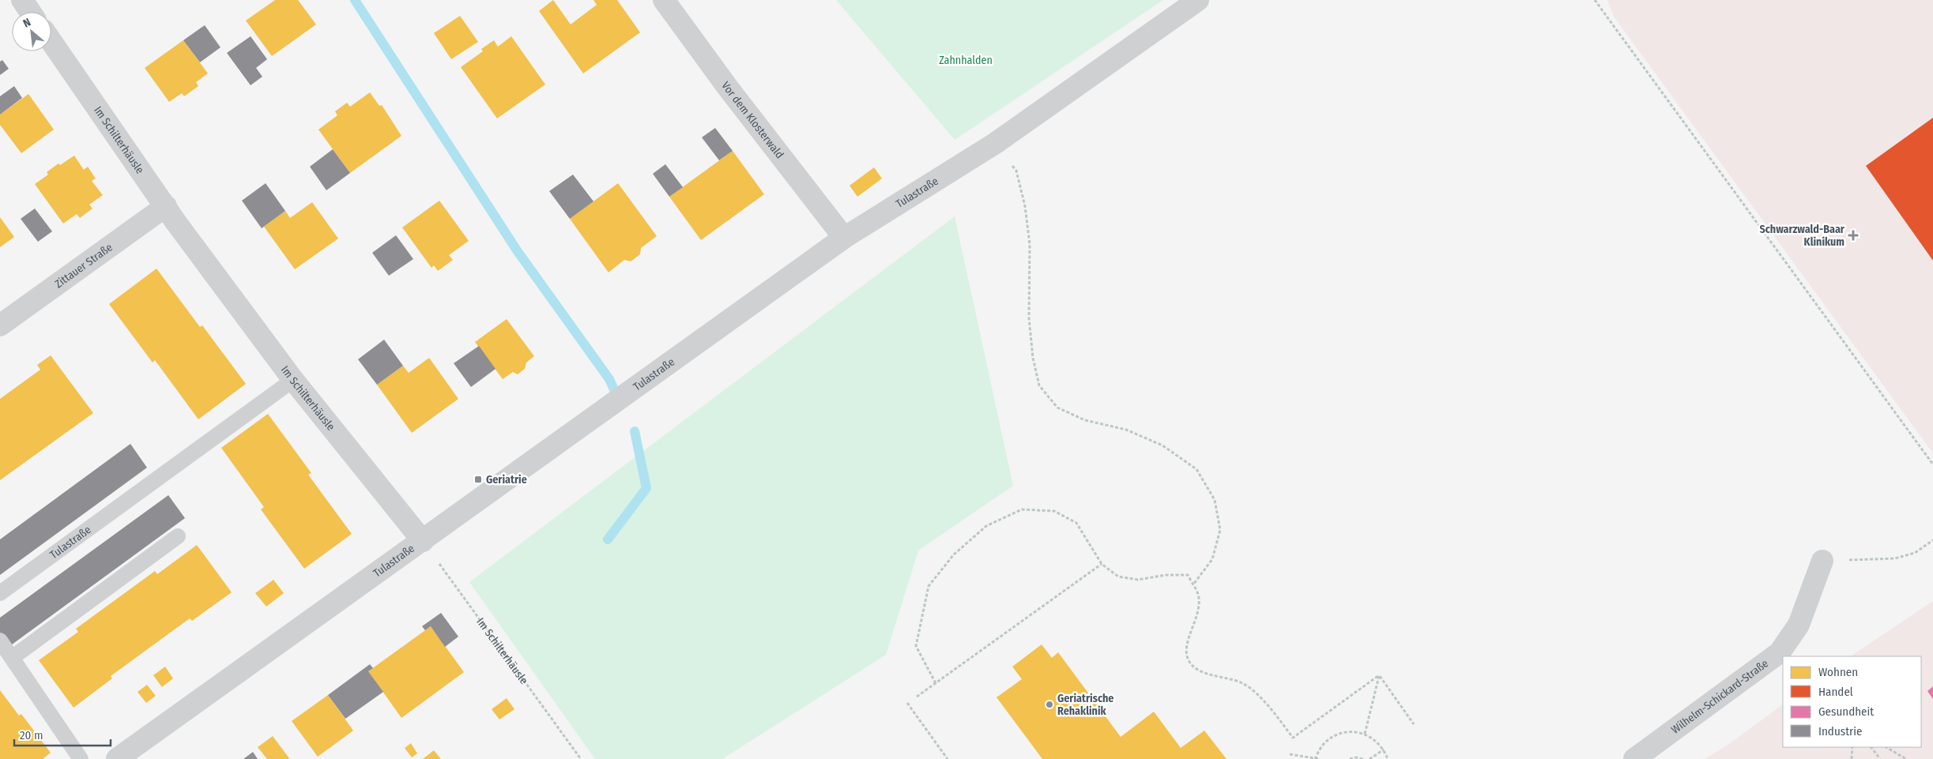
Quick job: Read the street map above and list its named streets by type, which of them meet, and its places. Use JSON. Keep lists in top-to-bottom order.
{
  "streets": {
    "street": [
      "Vor dem Klosterwald",
      "Im Schilterhäusle",
      "Tulastraße",
      "Zittauer Straße",
      "Wilhelm-Schickard-Straße"
    ]
  },
  "crossings": [
    ["Vor dem Klosterwald", "Tulastraße"],
    ["Im Schilterhäusle", "Tulastraße"],
    ["Im Schilterhäusle", "Zittauer Straße"]
  ],
  "parks": ["Zahnhalden"],
  "places": {
    "health": ["Schwarzwald-Baar Klinikum"],
    "transit": ["Geriatrie"],
    "other": ["Geriatrische Rehaklinik"]
  },
  "legend": [
    "Wohnen",
    "Handel",
    "Gesundheit",
    "Industrie"
  ],
  "scale_bar": "20 m",
  "north": "top left"
}
